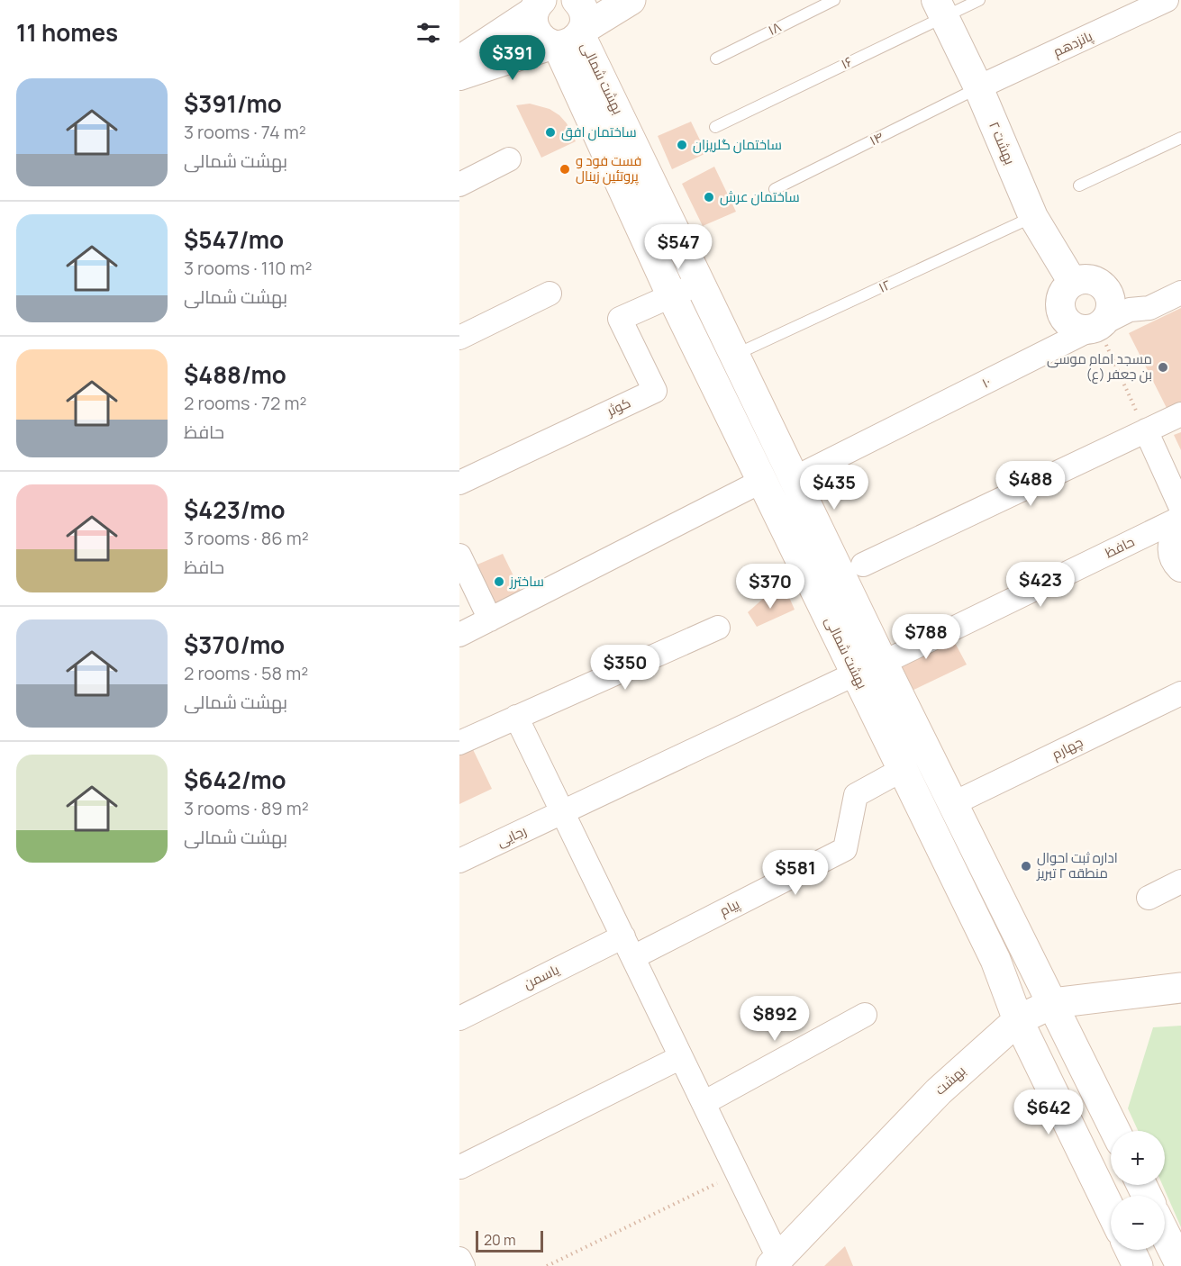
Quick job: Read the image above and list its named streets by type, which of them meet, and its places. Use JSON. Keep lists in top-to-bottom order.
{
  "streets": {
    "main road": ["بهشت شمالی", "بهشت"],
    "street": [
      "پانزدهم",
      "بهشت ۲",
      "۱۰",
      "کوثر",
      "حافظ",
      "چهارم",
      "رجایی",
      "پیام",
      "یاسمن"
    ],
    "lane": [
      "۱۸",
      "۱۶",
      "۱۴",
      "۱۲"
    ]
  },
  "crossings": [
    ["پانزدهم", "۱۴"],
    ["پانزدهم", "بهشت ۲"],
    ["۱۶", "بهشت ۲"],
    ["بهشت شمالی", "۱۲"],
    ["بهشت شمالی", "۱۰"],
    ["بهشت شمالی", "کوثر"],
    ["بهشت شمالی", "حافظ"],
    ["بهشت شمالی", "چهارم"],
    ["بهشت شمالی", "رجایی"],
    ["بهشت شمالی", "پیام"],
    ["بهشت شمالی", "بهشت"],
    ["۱۴", "بهشت ۲"],
    ["بهشت ۲", "۱۲"],
    ["بهشت ۲", "۱۰"],
    ["پیام", "یاسمن"]
  ],
  "places": [
    "ساختمان افق",
    "ساختمان گلریزان",
    "فست فود و پروتئین زینال",
    "ساختمان عرش",
    "مسجد امام موسی بن جعفر (ع)",
    "ساخترز",
    "اداره ثبت احوال منطقه ۲ تبریز"
  ],
  "scale_bar": "20 m",
  "page": {
    "heading": "11 homes",
    "price": [
      "$391",
      "$547",
      "$488",
      "$435",
      "$423",
      "$370",
      "$788",
      "$350",
      "$581",
      "$892",
      "$642"
    ],
    "list": [
      {
        "name": "$391/mo",
        "note": "3 rooms · 74 m² · بهشت شمالی"
      },
      {
        "name": "$547/mo",
        "note": "3 rooms · 110 m² · بهشت شمالی"
      },
      {
        "name": "$488/mo",
        "note": "2 rooms · 72 m² · حافظ"
      },
      {
        "name": "$423/mo",
        "note": "3 rooms · 86 m² · حافظ"
      },
      {
        "name": "$370/mo",
        "note": "2 rooms · 58 m² · بهشت شمالی"
      },
      {
        "name": "$642/mo",
        "note": "3 rooms · 89 m² · بهشت شمالی"
      }
    ],
    "map_buttons": ["+", "−"],
    "scale": "20 m"
  }
}
